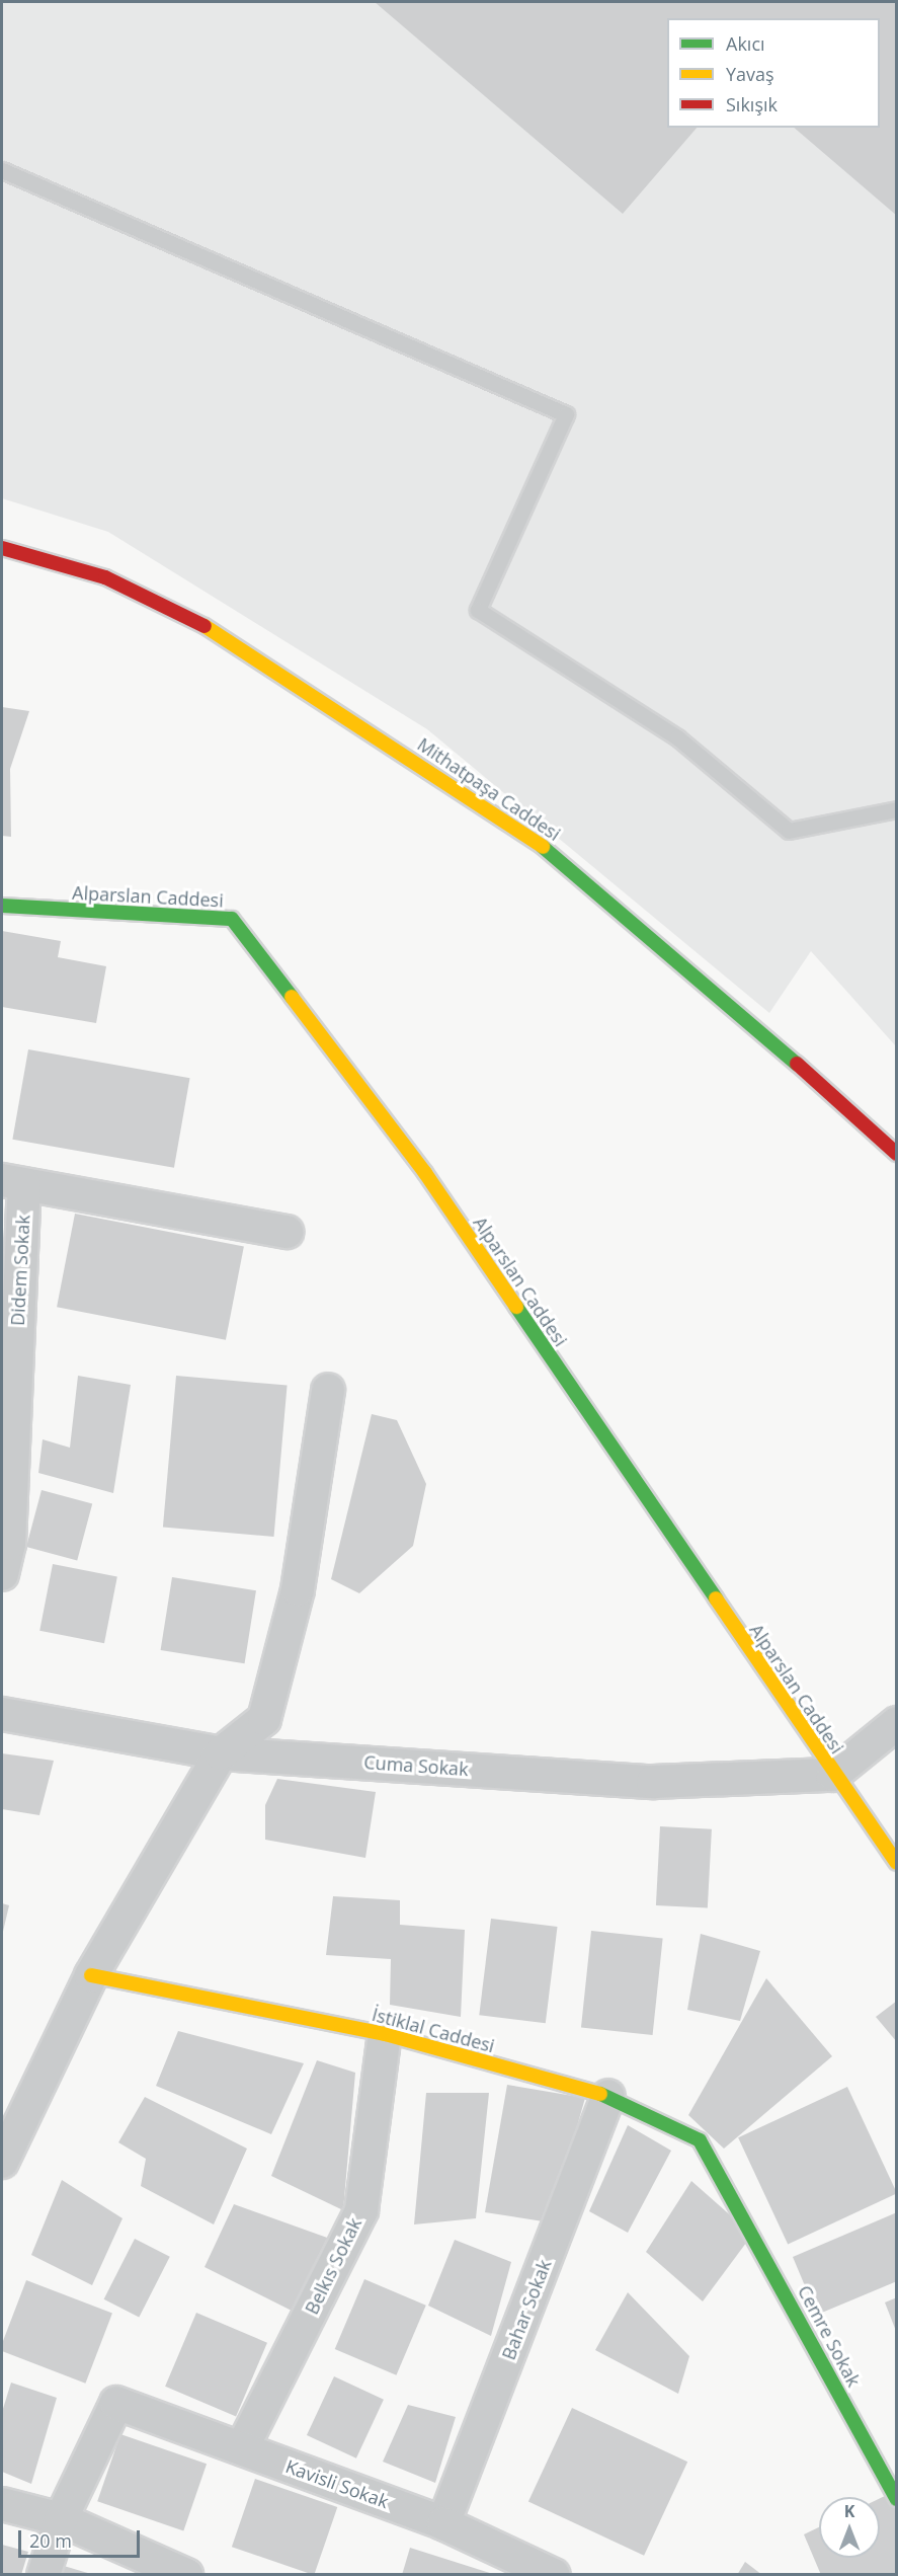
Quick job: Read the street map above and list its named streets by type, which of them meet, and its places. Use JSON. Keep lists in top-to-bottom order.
{
  "streets": {
    "street": [
      "Mithatpaşa Caddesi",
      "Alparslan Caddesi",
      "Didem Sokak",
      "Cuma Sokak",
      "İstiklal Caddesi",
      "Belkıs Sokak",
      "Bahar Sokak",
      "Cemre Sokak",
      "Kavisli Sokak"
    ]
  },
  "crossings": [
    ["Alparslan Caddesi", "Cuma Sokak"],
    ["İstiklal Caddesi", "Belkıs Sokak"],
    ["İstiklal Caddesi", "Bahar Sokak"],
    ["İstiklal Caddesi", "Cemre Sokak"],
    ["Belkıs Sokak", "Kavisli Sokak"],
    ["Bahar Sokak", "Kavisli Sokak"]
  ],
  "legend": ["Akıcı", "Yavaş", "Sıkışık"],
  "scale_bar": "20 m",
  "north": "top"
}
